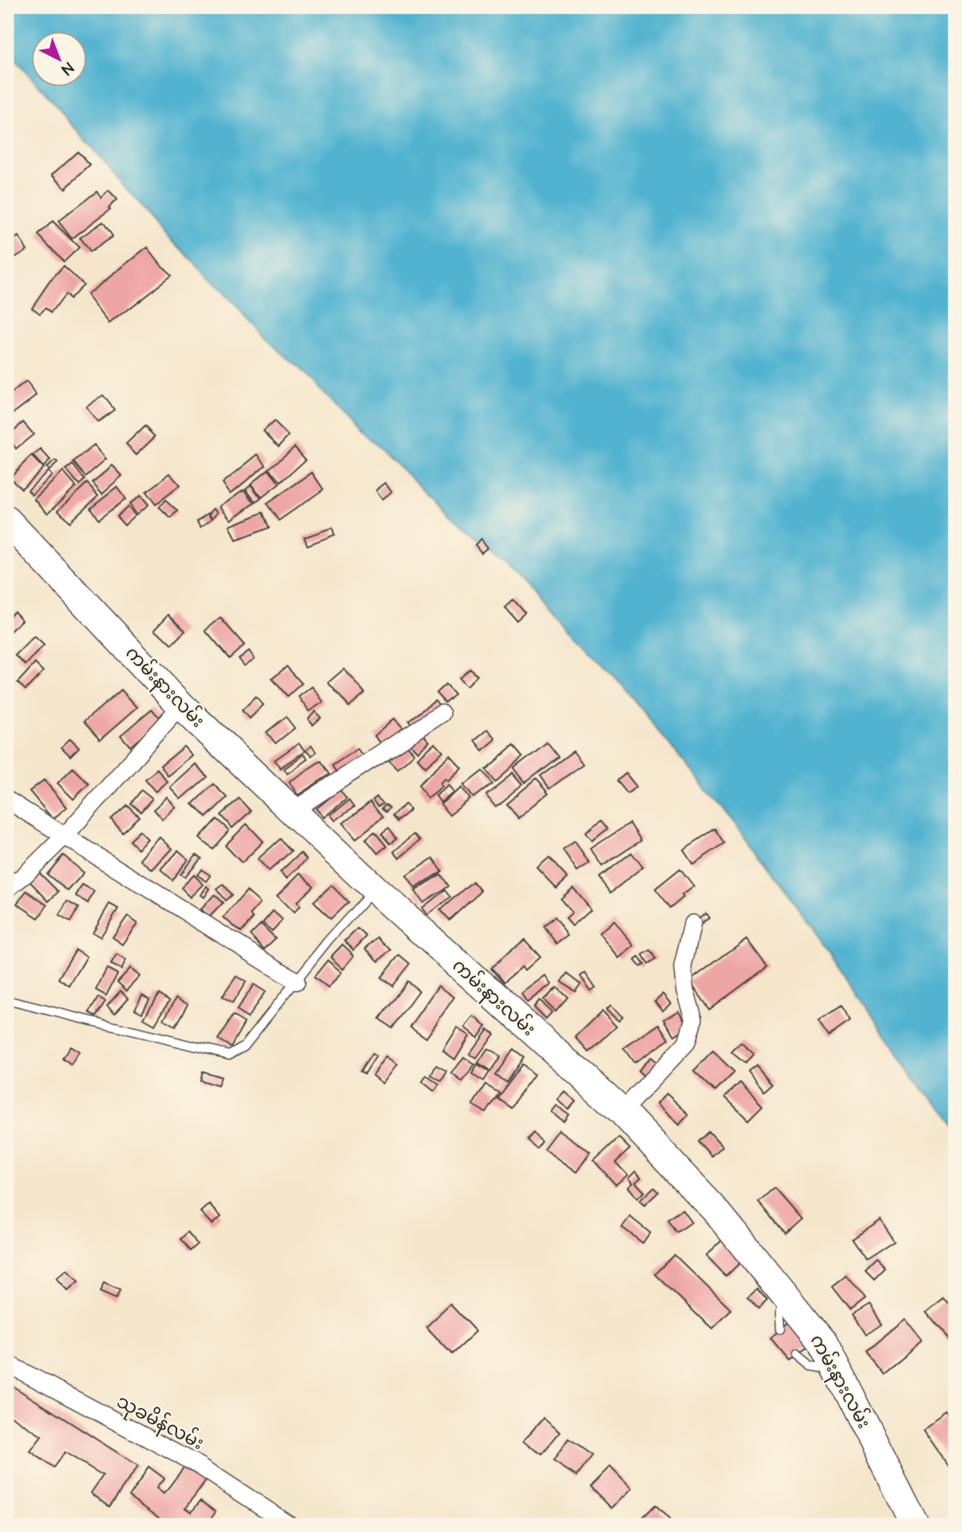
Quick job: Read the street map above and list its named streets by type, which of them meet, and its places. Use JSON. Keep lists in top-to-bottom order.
{
  "streets": {
    "main road": ["ကမ်းနားလမ်း"],
    "street": ["သုခမိန်လမ်း"]
  },
  "north": "bottom right"
}
